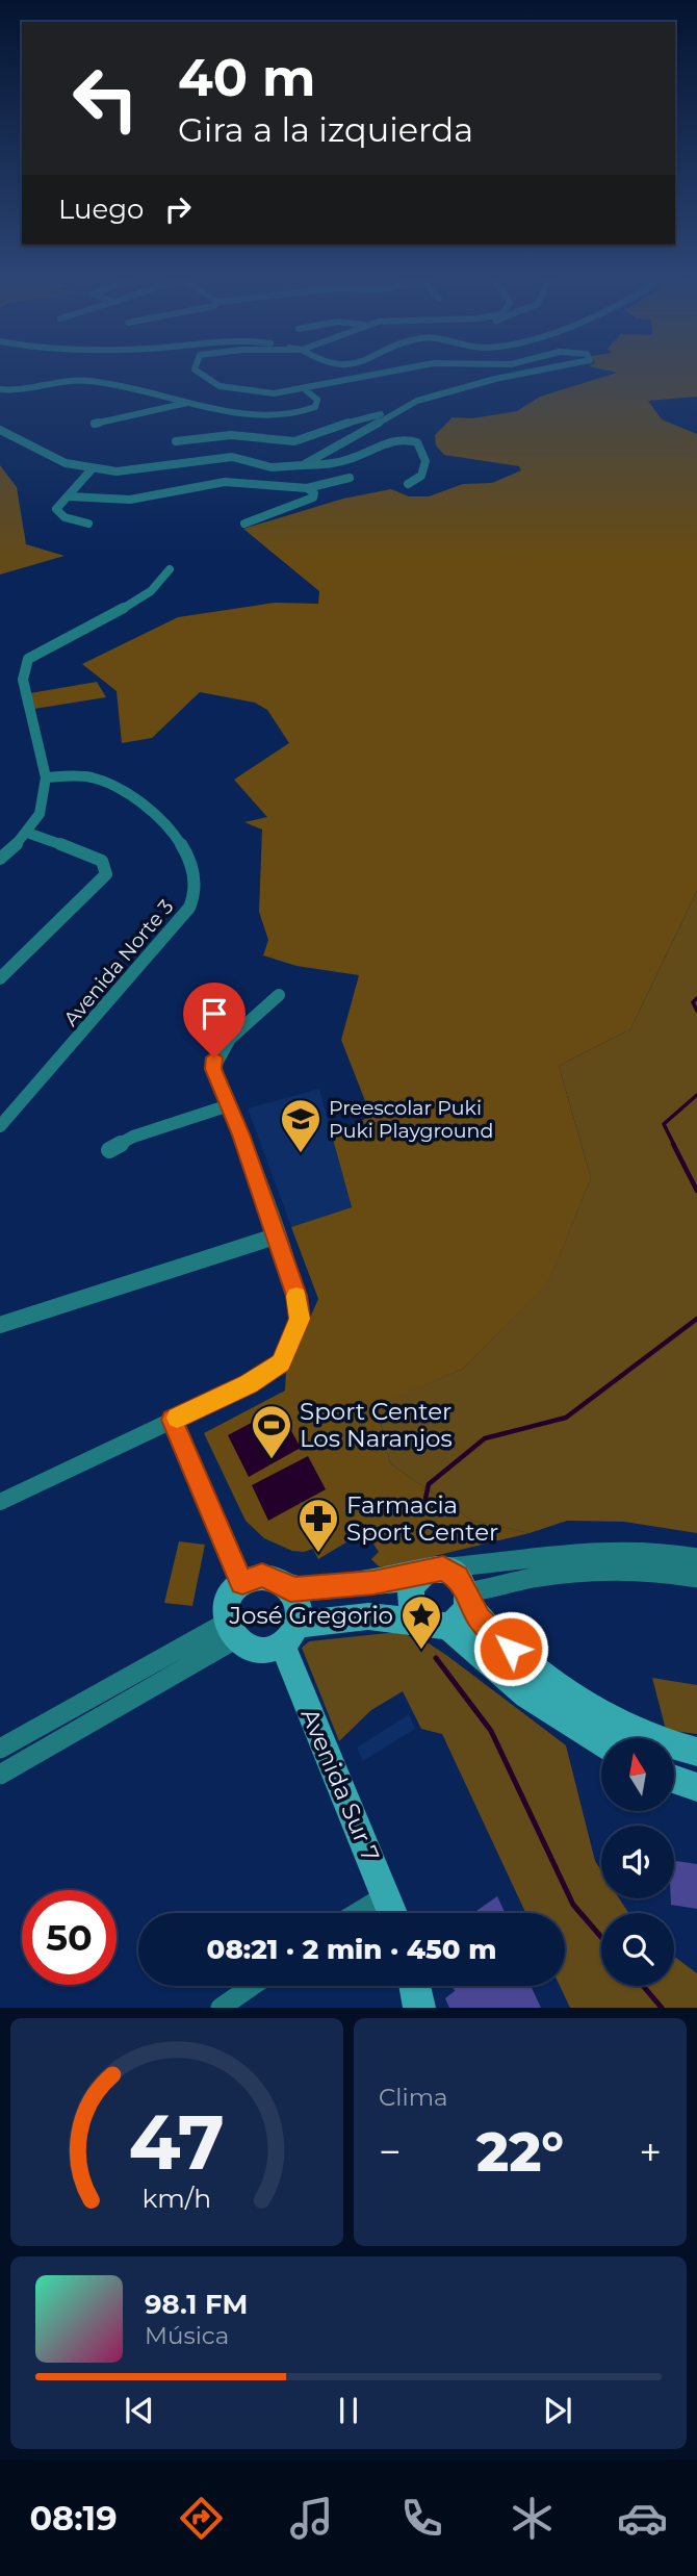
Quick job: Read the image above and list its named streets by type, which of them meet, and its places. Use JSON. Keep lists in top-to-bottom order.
{
  "streets": {
    "main road": ["Avenida Sur 7"],
    "street": ["Avenida Norte 3"]
  },
  "places": {
    "school or university": ["Preescolar Puki Puki Playground"],
    "sports": ["Sport Center Los Naranjos"],
    "pharmacy": ["Farmacia Sport Center"],
    "place": ["José Gregorio"]
  },
  "north": "top",
  "page": {
    "turn": ["40 m", "Gira a la izquierda"],
    "then": "Luego",
    "limit": "50",
    "trip": "08:21 · 2 min · 450 m",
    "tile": "Clima",
    "heat": ["−", "22°", "+"],
    "song": ["98.1 FM", "Música"],
    "tabs": "08:19",
    "gauge": ["47", "km/h"]
  }
}
